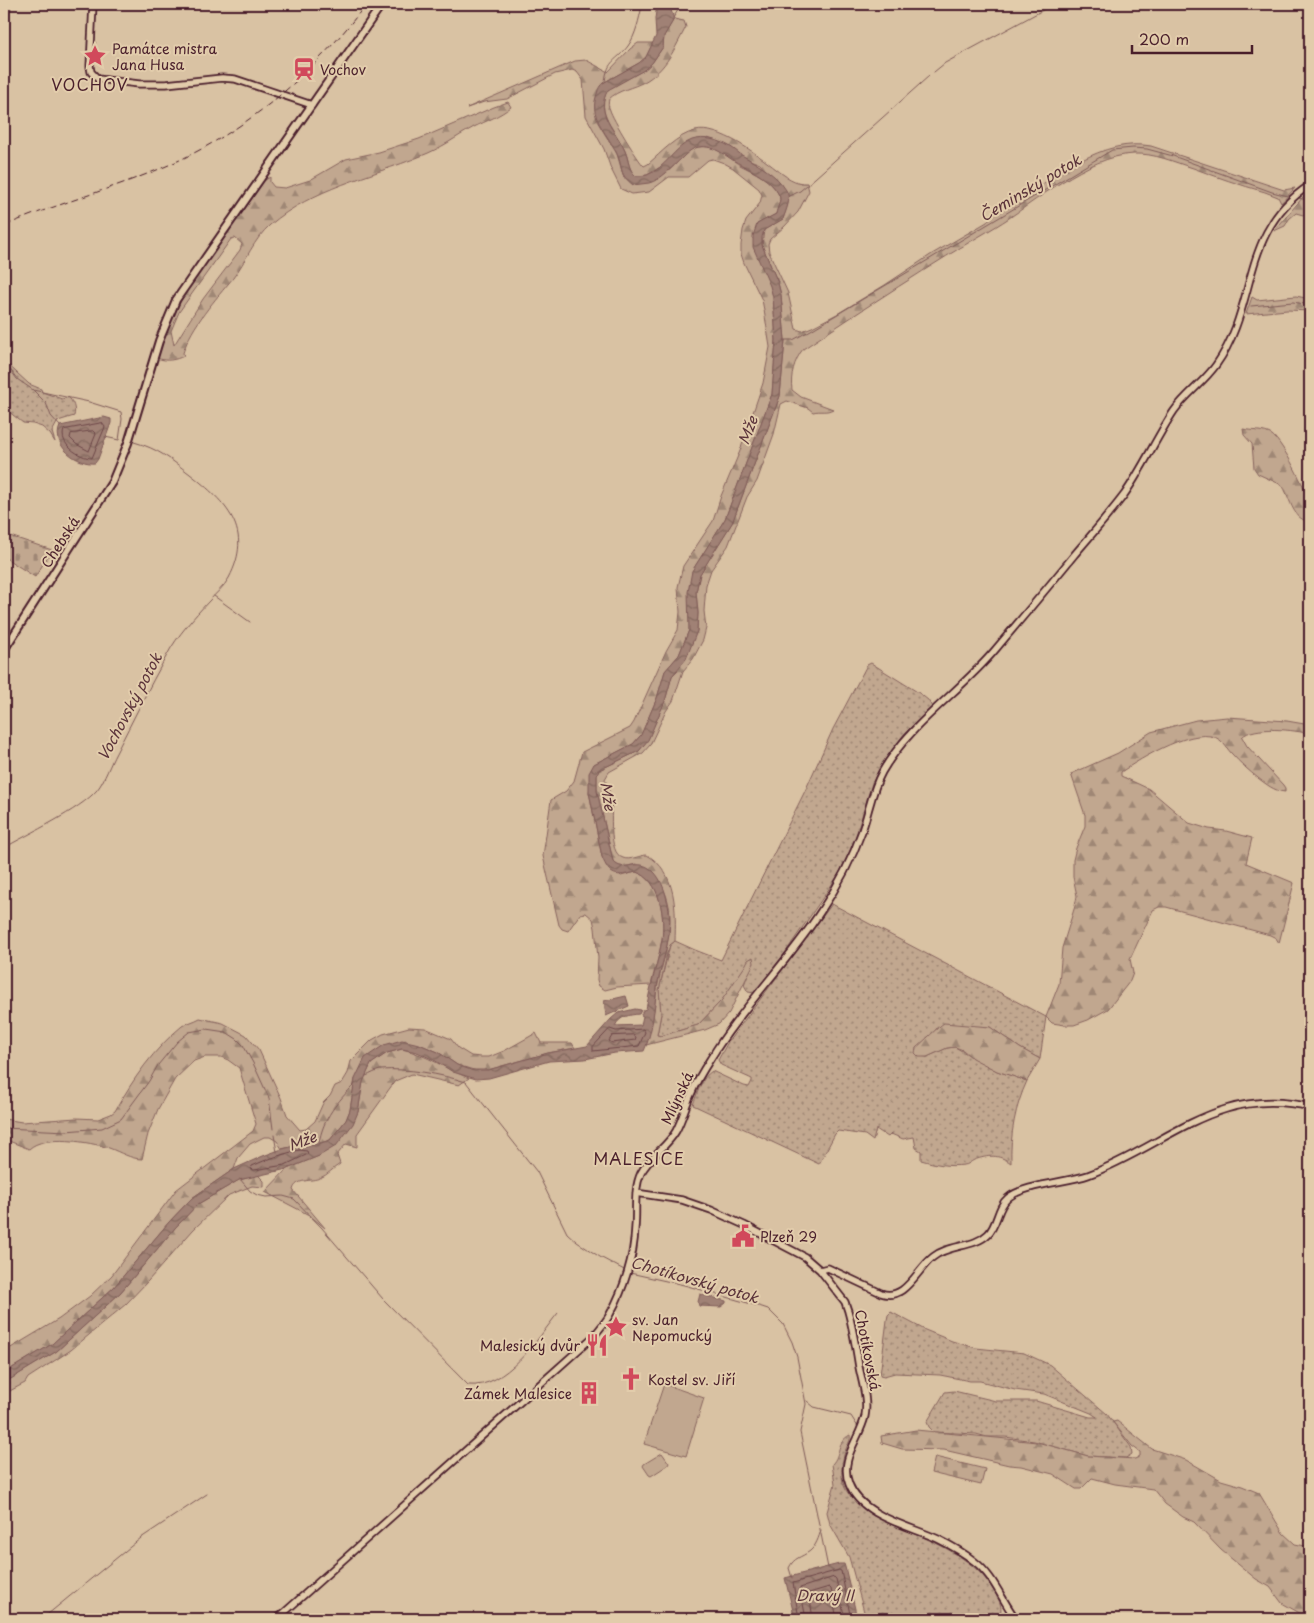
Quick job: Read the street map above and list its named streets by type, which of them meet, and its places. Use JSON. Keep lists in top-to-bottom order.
{
  "streets": {
    "main road": ["Chebská"],
    "street": ["Mlýnská", "Chotíkovská"]
  },
  "crossings": [
    ["Mlýnská", "Chotíkovská"]
  ],
  "districts": ["VOCHOV", "MALESICE"],
  "water": [
    "Čeminský potok",
    "Mže",
    "Vochovský potok",
    "Chotíkovský potok",
    "Dravý II"
  ],
  "places": {
    "place": ["Památce mistra Jana Husa", "sv. Jan Nepomucký"],
    "station": ["Vochov"],
    "public building": ["Plzeň 29"],
    "restaurant": ["Malesický dvůr"],
    "church": ["Kostel sv. Jiří"],
    "building": ["Zámek Malesice"]
  },
  "scale_bar": "200 m"
}
